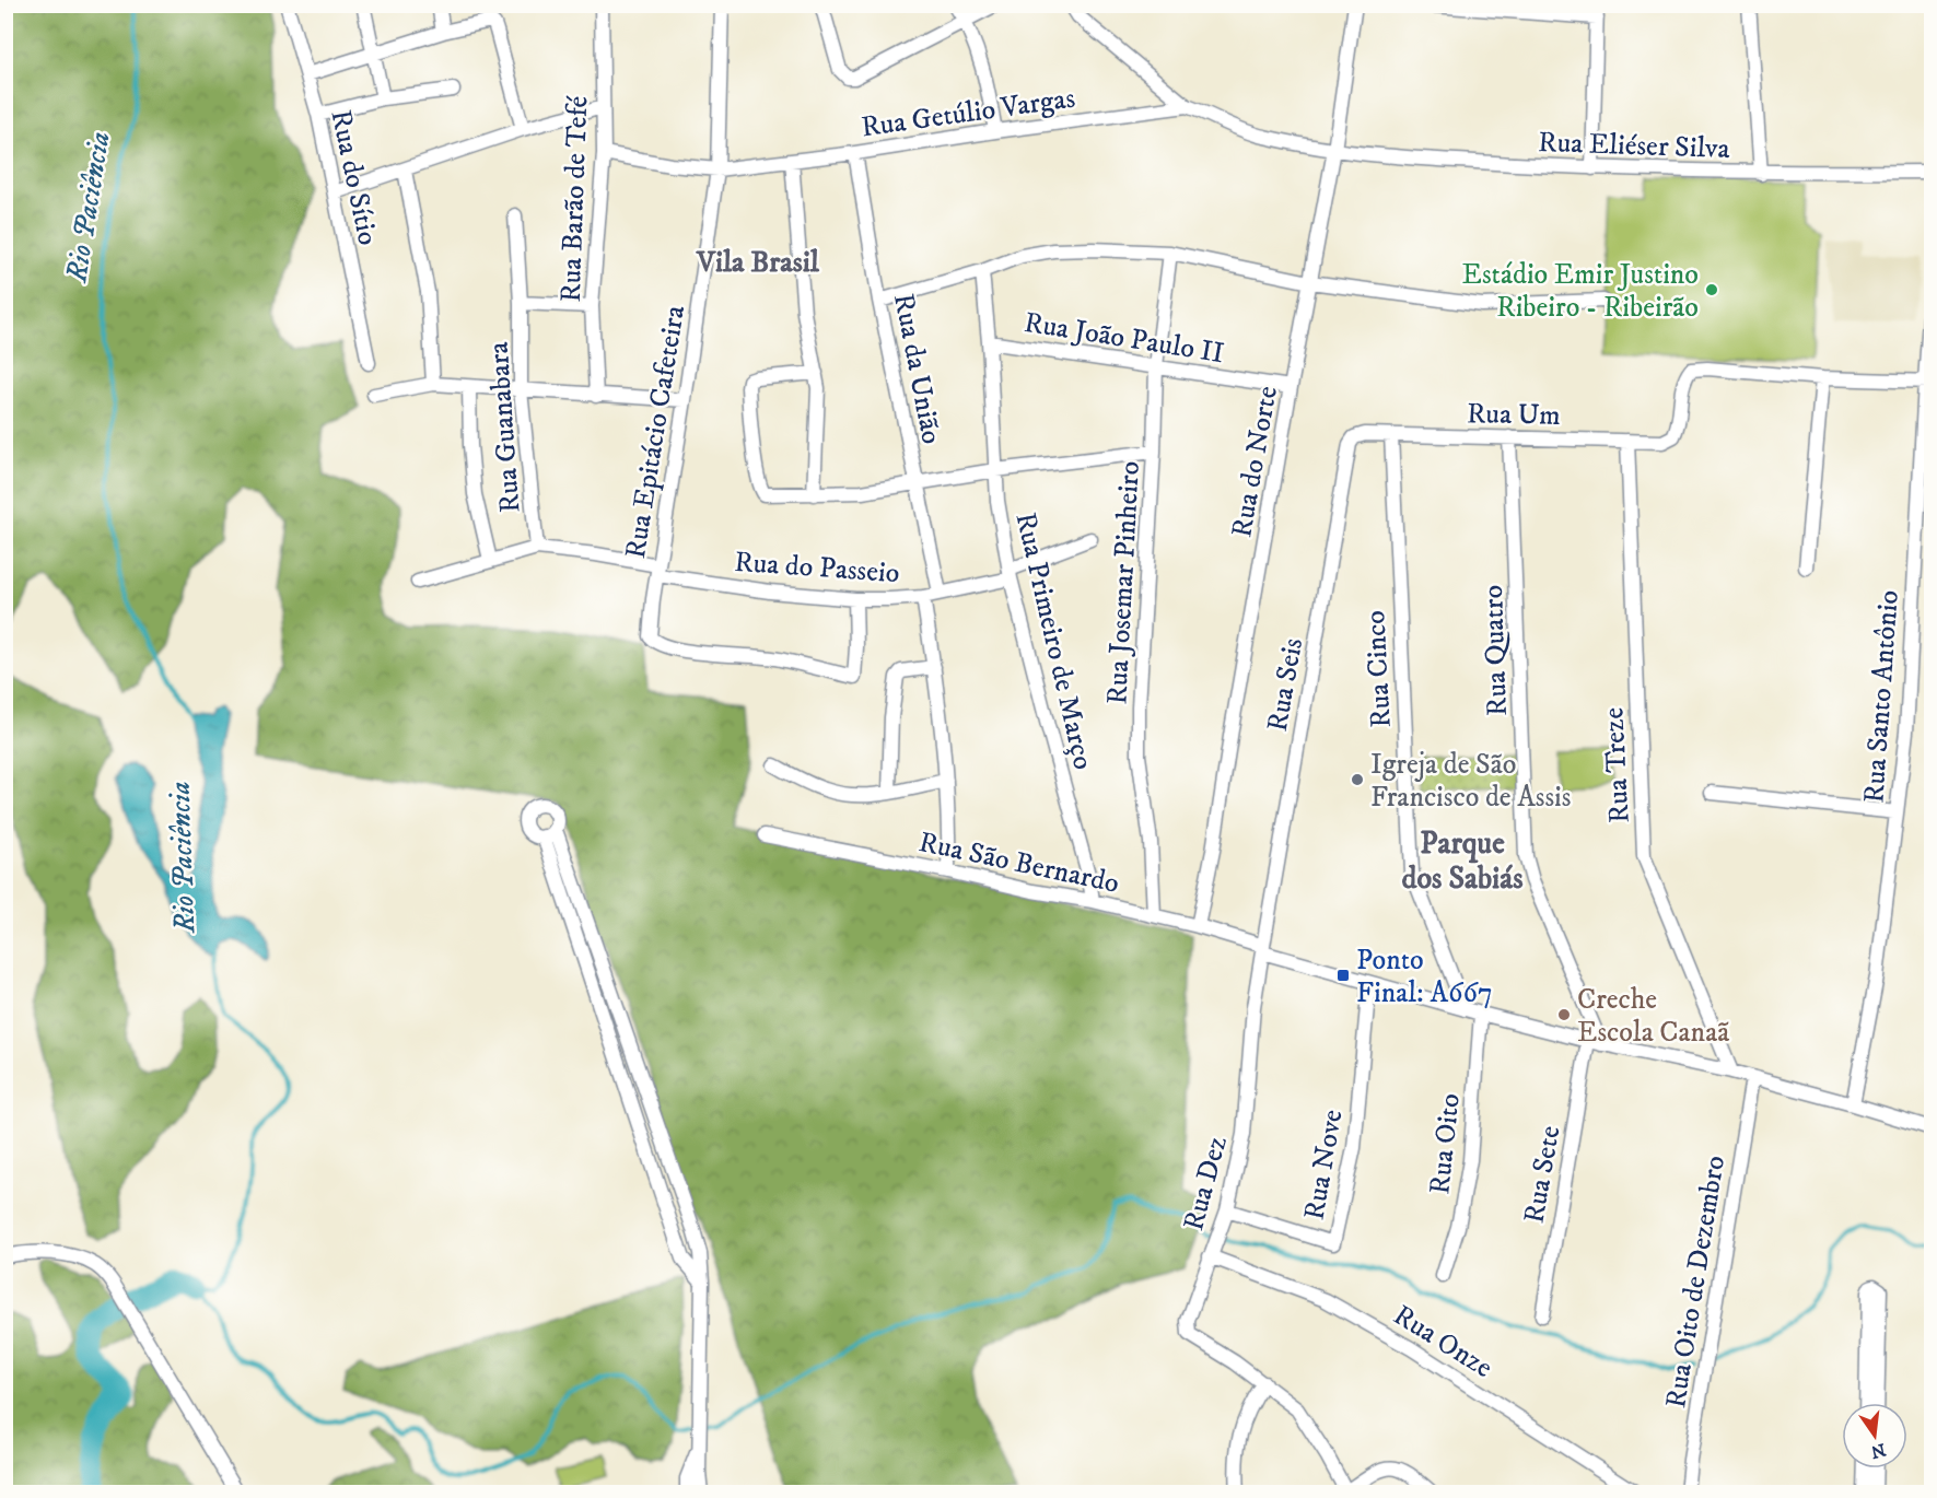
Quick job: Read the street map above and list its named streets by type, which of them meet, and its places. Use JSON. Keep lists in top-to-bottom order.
{
  "streets": {
    "street": [
      "Rua Getúlio Vargas",
      "Rua Eliéser Silva",
      "Rua do Sítio",
      "Rua Barão de Tefé",
      "Rua João Paulo II",
      "Rua da União",
      "Rua Um",
      "Rua Guanabara",
      "Rua Epitácio Cafeteira",
      "Rua do Norte",
      "Rua do Passeio",
      "Rua Josemar Pinheiro",
      "Rua Primeiro de Março",
      "Rua Quatro",
      "Rua Cinco",
      "Rua Seis",
      "Rua Santo Antônio",
      "Rua Treze",
      "Rua São Bernardo",
      "Rua Oito",
      "Rua Nove",
      "Rua Sete",
      "Rua Dez",
      "Rua Oito de Dezembro",
      "Rua Onze"
    ]
  },
  "crossings": [
    ["Rua Getúlio Vargas", "Rua Eliéser Silva"],
    ["Rua Getúlio Vargas", "Rua Barão de Tefé"],
    ["Rua Getúlio Vargas", "Rua da União"],
    ["Rua Getúlio Vargas", "Rua Epitácio Cafeteira"],
    ["Rua Getúlio Vargas", "Rua do Norte"],
    ["Rua Eliéser Silva", "Rua do Norte"],
    ["Rua Barão de Tefé", "Rua Guanabara"],
    ["Rua João Paulo II", "Rua do Norte"],
    ["Rua João Paulo II", "Rua Josemar Pinheiro"],
    ["Rua João Paulo II", "Rua Primeiro de Março"],
    ["Rua da União", "Rua do Passeio"],
    ["Rua Um", "Rua Quatro"],
    ["Rua Um", "Rua Cinco"],
    ["Rua Um", "Rua Seis"],
    ["Rua Um", "Rua Treze"],
    ["Rua Guanabara", "Rua do Passeio"],
    ["Rua Epitácio Cafeteira", "Rua do Passeio"],
    ["Rua do Norte", "Rua São Bernardo"],
    ["Rua do Passeio", "Rua Primeiro de Março"],
    ["Rua Josemar Pinheiro", "Rua São Bernardo"],
    ["Rua Primeiro de Março", "Rua São Bernardo"],
    ["Rua Quatro", "Rua São Bernardo"],
    ["Rua Quatro", "Rua Sete"],
    ["Rua Cinco", "Rua São Bernardo"],
    ["Rua Seis", "Rua São Bernardo"],
    ["Rua Seis", "Rua Dez"],
    ["Rua Santo Antônio", "Rua São Bernardo"],
    ["Rua Treze", "Rua São Bernardo"],
    ["Rua São Bernardo", "Rua Oito"],
    ["Rua São Bernardo", "Rua Nove"],
    ["Rua São Bernardo", "Rua Sete"],
    ["Rua São Bernardo", "Rua Dez"],
    ["Rua São Bernardo", "Rua Oito de Dezembro"],
    ["Rua Nove", "Rua Dez"],
    ["Rua Dez", "Rua Onze"]
  ],
  "districts": ["Vila Brasil", "Parque dos Sabiás"],
  "water": ["Rio Paciência"],
  "places": {
    "other": ["Estádio Emir Justino Ribeiro - Ribeirão", "Igreja de São Francisco de Assis", "Creche Escola Canaã"],
    "transit": ["Ponto Final: A667"]
  },
  "north": "bottom"
}
